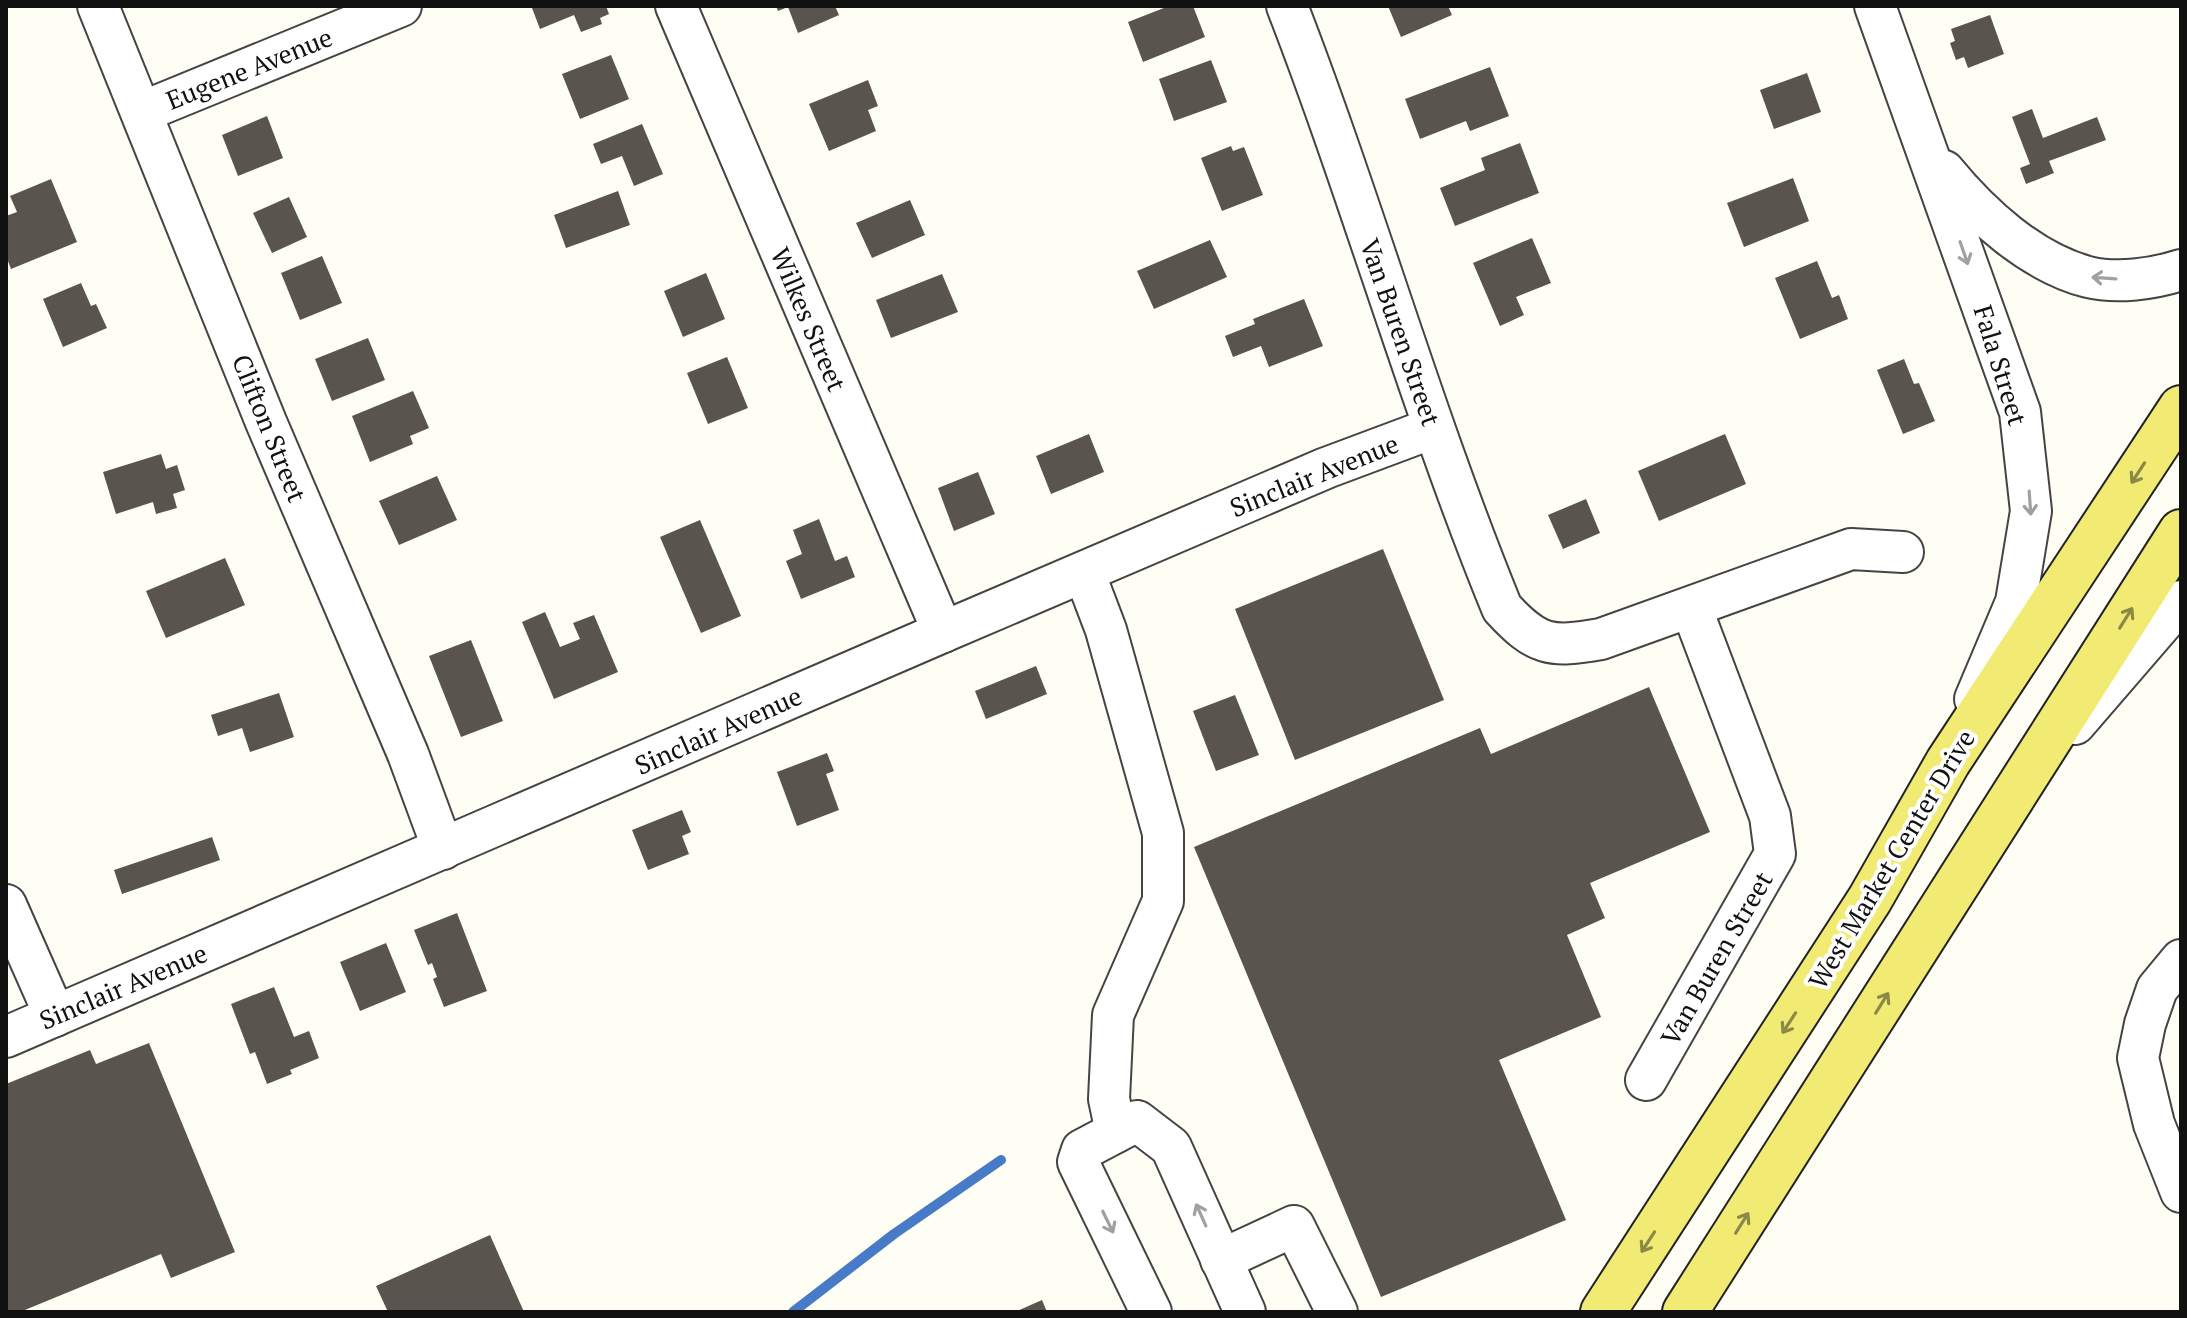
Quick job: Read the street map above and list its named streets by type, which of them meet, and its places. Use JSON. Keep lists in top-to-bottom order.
{
  "streets": {
    "main road": ["West Market Center Drive"],
    "street": [
      "Eugene Avenue",
      "Wilkes Street",
      "Van Buren Street",
      "Fala Street",
      "Clifton Street",
      "Sinclair Avenue"
    ]
  },
  "crossings": [
    ["Eugene Avenue", "Clifton Street"],
    ["Wilkes Street", "Sinclair Avenue"],
    ["Van Buren Street", "Sinclair Avenue"],
    ["Fala Street", "West Market Center Drive"],
    ["Clifton Street", "Sinclair Avenue"]
  ]
}
